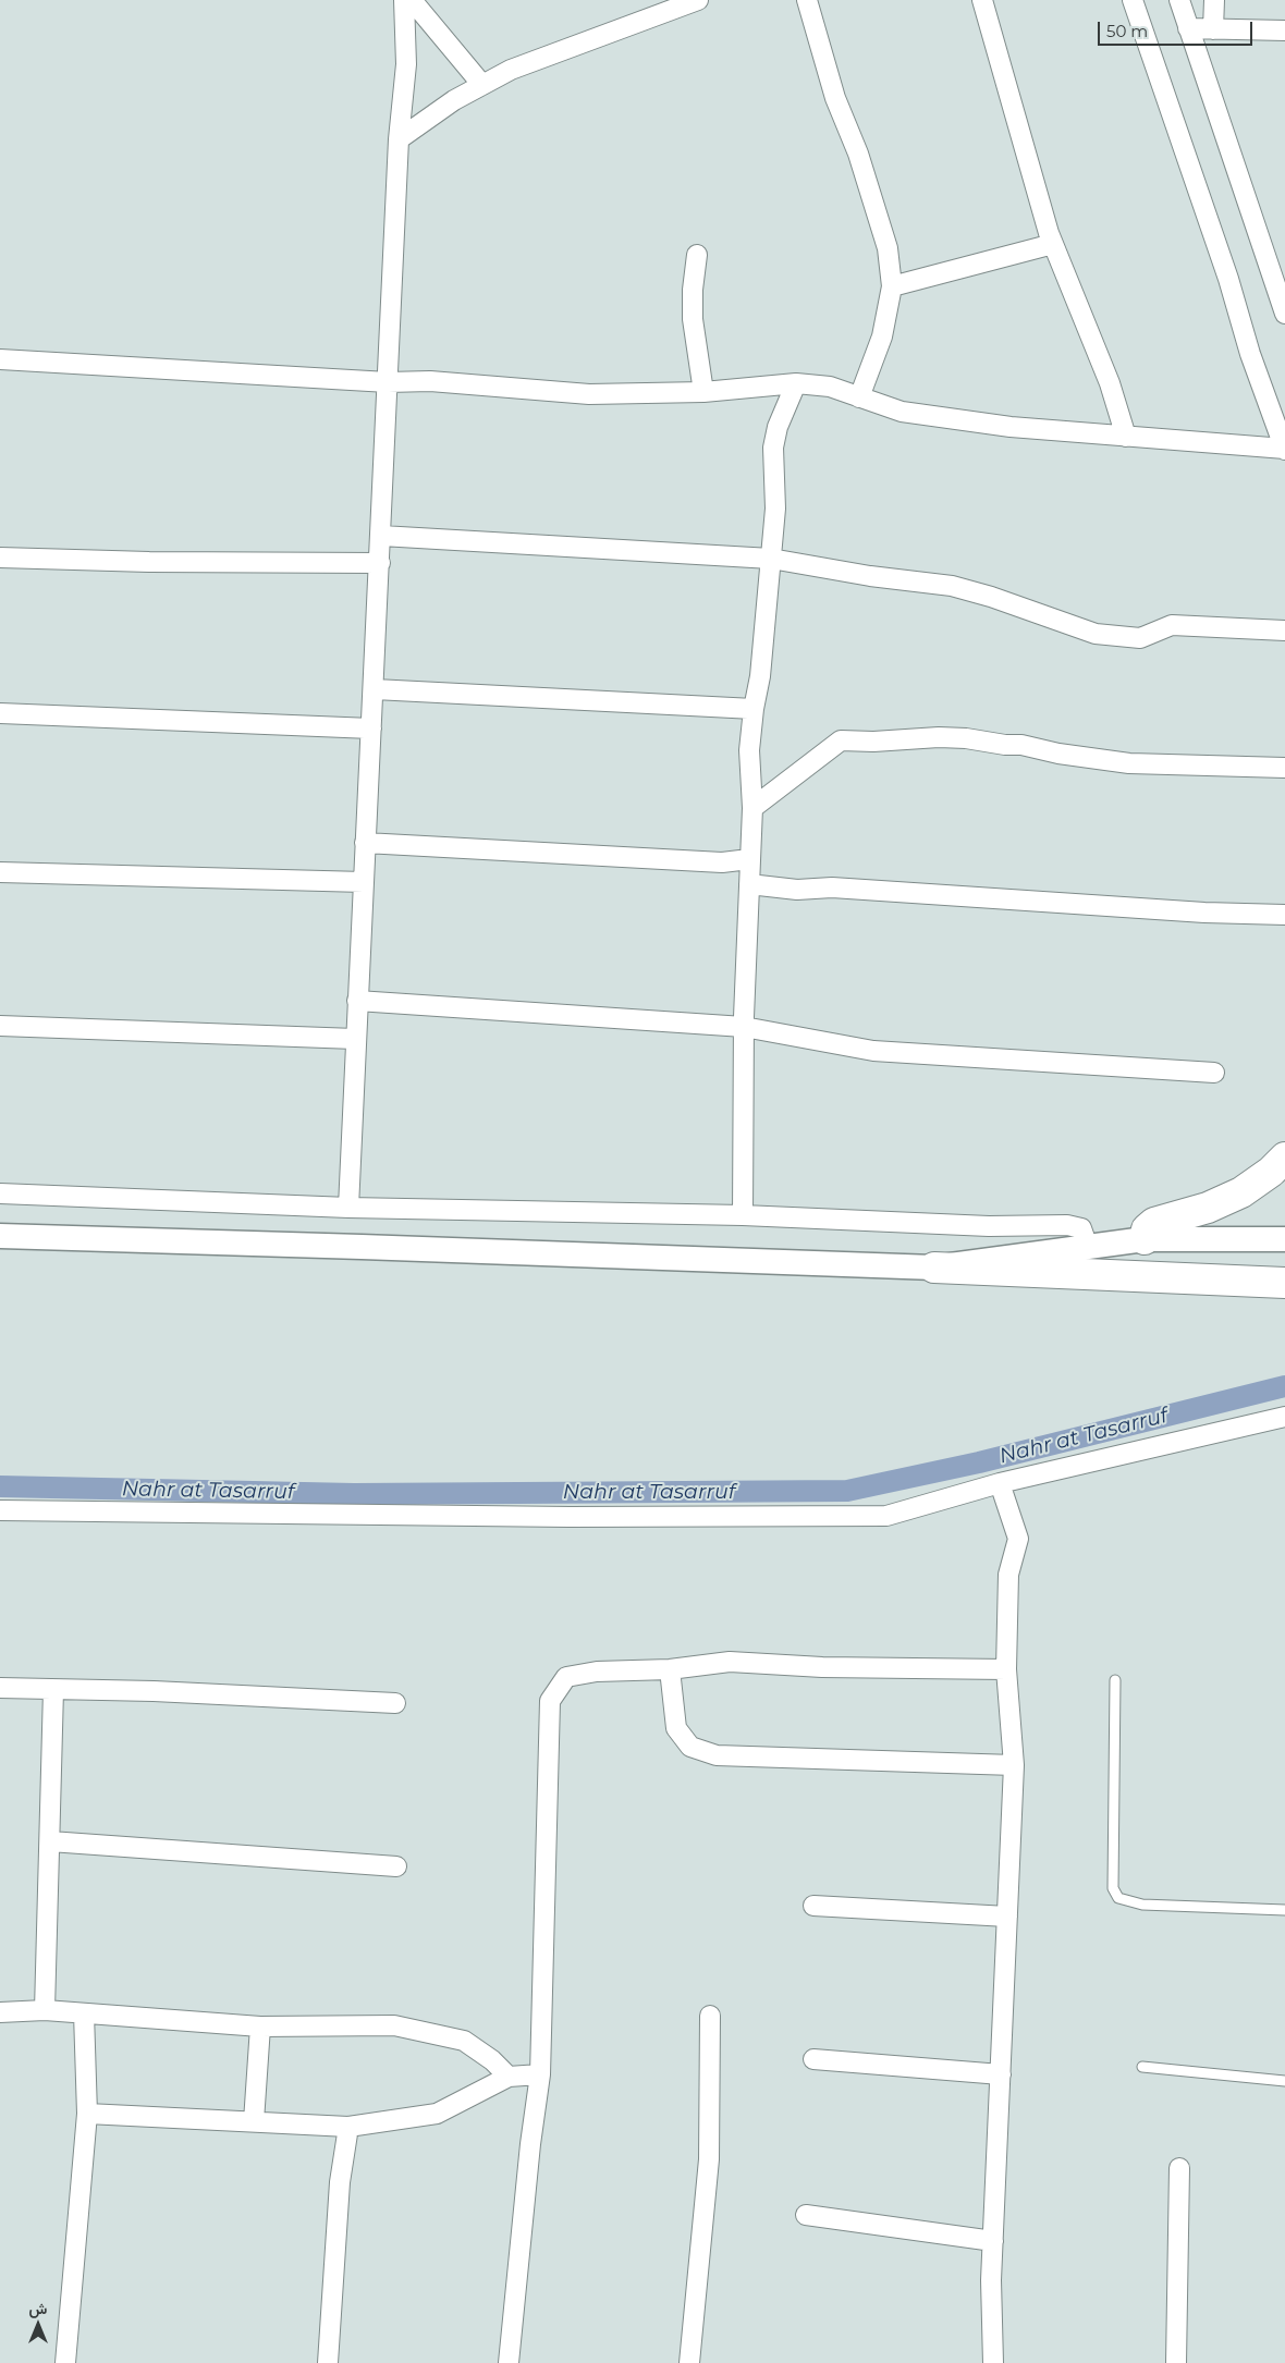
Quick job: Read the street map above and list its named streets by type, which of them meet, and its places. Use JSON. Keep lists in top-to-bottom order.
{
  "water": ["Nahr at Tasarruf"],
  "scale_bar": "50 m",
  "north": "top"
}
